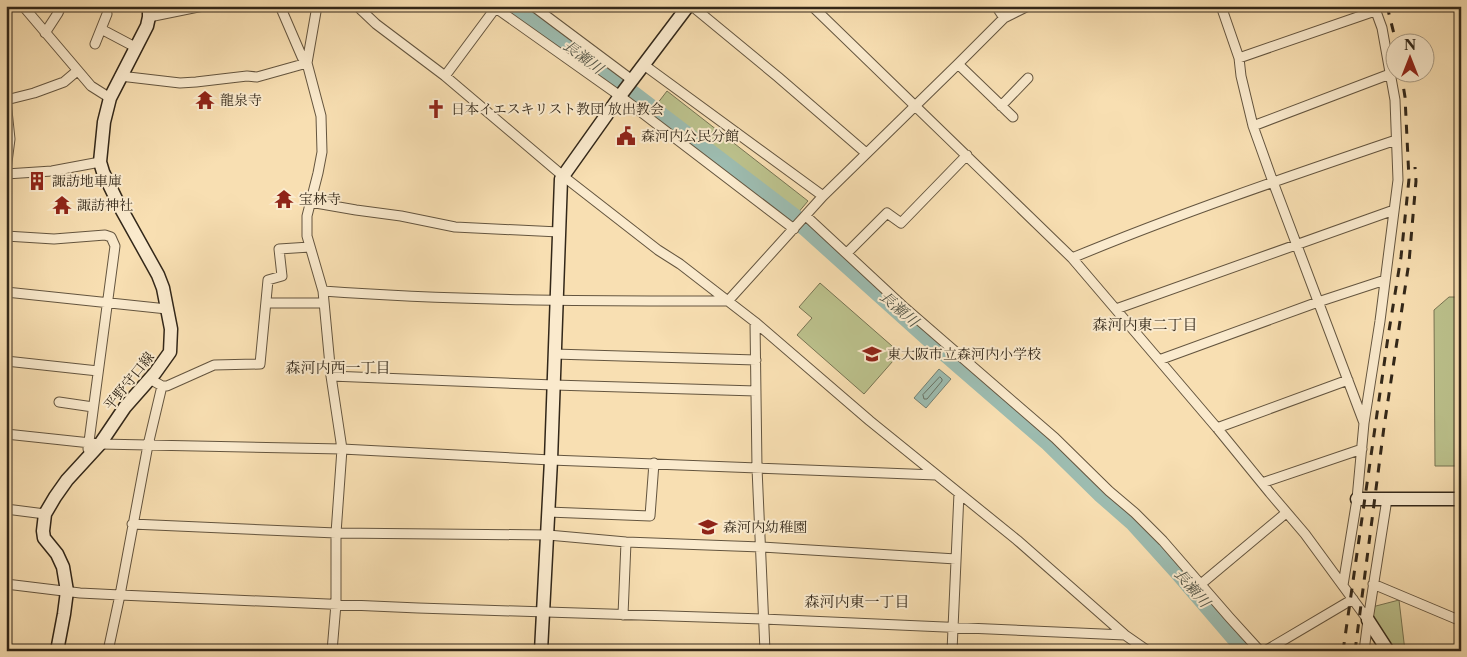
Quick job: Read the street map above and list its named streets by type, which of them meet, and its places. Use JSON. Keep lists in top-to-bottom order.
{
  "streets": {
    "street": ["平野守口線"]
  },
  "districts": ["森河内東二丁目", "森河内西一丁目", "森河内東一丁目"],
  "water": ["長瀬川"],
  "places": {
    "temple": ["龍泉寺", "宝林寺", "諏訪神社"],
    "church": ["日本イエスキリスト教団 放出教会"],
    "public building": ["森河内公民分館"],
    "building": ["諏訪地車庫"],
    "school or university": ["東大阪市立森河内小学校", "森河内幼稚園"]
  },
  "north": "top"
}
